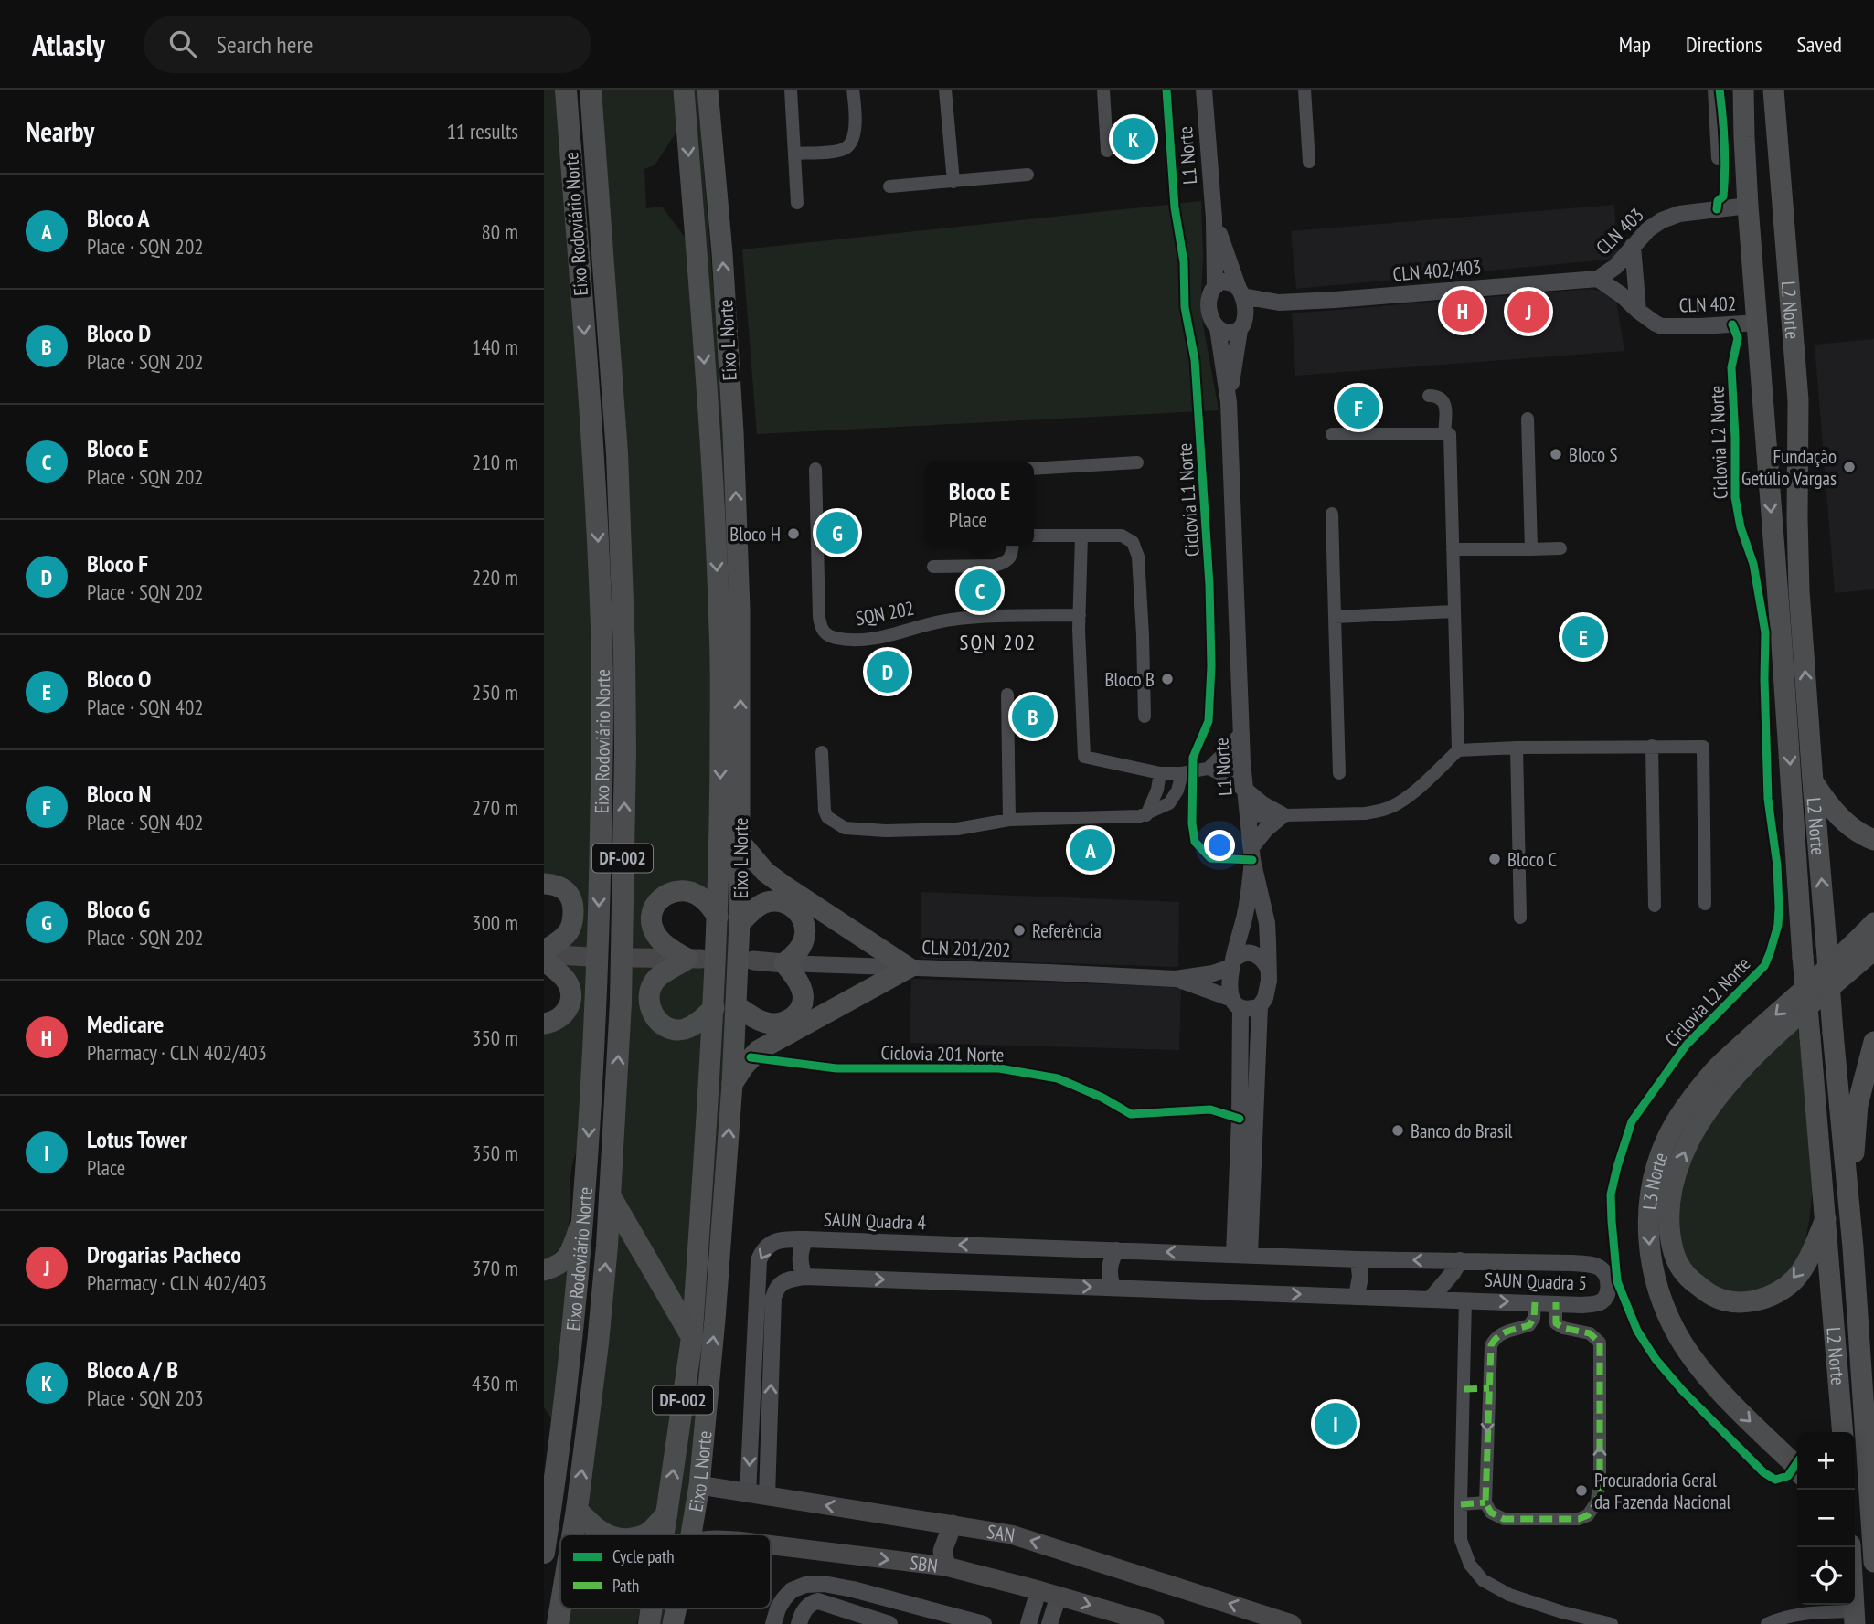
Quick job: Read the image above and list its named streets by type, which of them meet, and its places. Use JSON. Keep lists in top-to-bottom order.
{
  "streets": {
    "highway": ["Eixo Rodoviário Norte", "DF-002"],
    "main road": [
      "L2 Norte",
      "Eixo L Norte",
      "L3 Norte",
      "SAN",
      "SBN"
    ],
    "street": [
      "L1 Norte",
      "CLN 403",
      "CLN 402/403",
      "CLN 402",
      "SQN 202",
      "CLN 201/202",
      "SAUN Quadra 4",
      "SAUN Quadra 5"
    ],
    "cycle path": ["Ciclovia L2 Norte", "Ciclovia L1 Norte", "Ciclovia 201 Norte"]
  },
  "crossings": [
    ["L1 Norte", "CLN 402/403"],
    ["L1 Norte", "CLN 201/202"],
    ["Eixo Rodoviário Norte", "Eixo L Norte"],
    ["Eixo Rodoviário Norte", "DF-002"],
    ["CLN 403", "CLN 402/403"],
    ["CLN 403", "CLN 402"],
    ["CLN 403", "L2 Norte"],
    ["CLN 402/403", "CLN 402"],
    ["CLN 402", "L2 Norte"],
    ["L2 Norte", "L3 Norte"],
    ["Eixo L Norte", "DF-002"],
    ["Eixo L Norte", "SAN"],
    ["SAUN Quadra 4", "SAUN Quadra 5"],
    ["SAUN Quadra 4", "SAN"]
  ],
  "one_way": ["SAN", "SBN"],
  "districts": ["SQN 202"],
  "places": [
    "Bloco S",
    "Fundação Getúlio Vargas",
    "Bloco H",
    "Bloco B",
    "Bloco C",
    "Referência",
    "Banco do Brasil",
    "Procuradoria Geral da Fazenda Nacional"
  ],
  "legend": ["Cycle path", "Path"],
  "page": {
    "header": "Atlasly",
    "search": "Search here",
    "nav": ["Map", "Directions", "Saved"],
    "heading": ["Nearby", "11 results"],
    "pins": [
      "K",
      "H",
      "J",
      "F",
      "G",
      "C",
      "E",
      "D",
      "B",
      "A",
      "I"
    ],
    "list": [
      {
        "mark": "A",
        "name": "Bloco A",
        "note": "Place · SQN 202",
        "value": "80 m"
      },
      {
        "mark": "B",
        "name": "Bloco D",
        "note": "Place · SQN 202",
        "value": "140 m"
      },
      {
        "mark": "C",
        "name": "Bloco E",
        "note": "Place · SQN 202",
        "value": "210 m"
      },
      {
        "mark": "D",
        "name": "Bloco F",
        "note": "Place · SQN 202",
        "value": "220 m"
      },
      {
        "mark": "E",
        "name": "Bloco O",
        "note": "Place · SQN 402",
        "value": "250 m"
      },
      {
        "mark": "F",
        "name": "Bloco N",
        "note": "Place · SQN 402",
        "value": "270 m"
      },
      {
        "mark": "G",
        "name": "Bloco G",
        "note": "Place · SQN 202",
        "value": "300 m"
      },
      {
        "mark": "H",
        "name": "Medicare",
        "note": "Pharmacy · CLN 402/403",
        "value": "350 m"
      },
      {
        "mark": "I",
        "name": "Lotus Tower",
        "note": "Place",
        "value": "350 m"
      },
      {
        "mark": "J",
        "name": "Drogarias Pacheco",
        "note": "Pharmacy · CLN 402/403",
        "value": "370 m"
      },
      {
        "mark": "K",
        "name": "Bloco A / B",
        "note": "Place · SQN 203",
        "value": "430 m"
      }
    ],
    "popup": ["Bloco E", "Place"],
    "map_buttons": ["+", "−"]
  }
}
